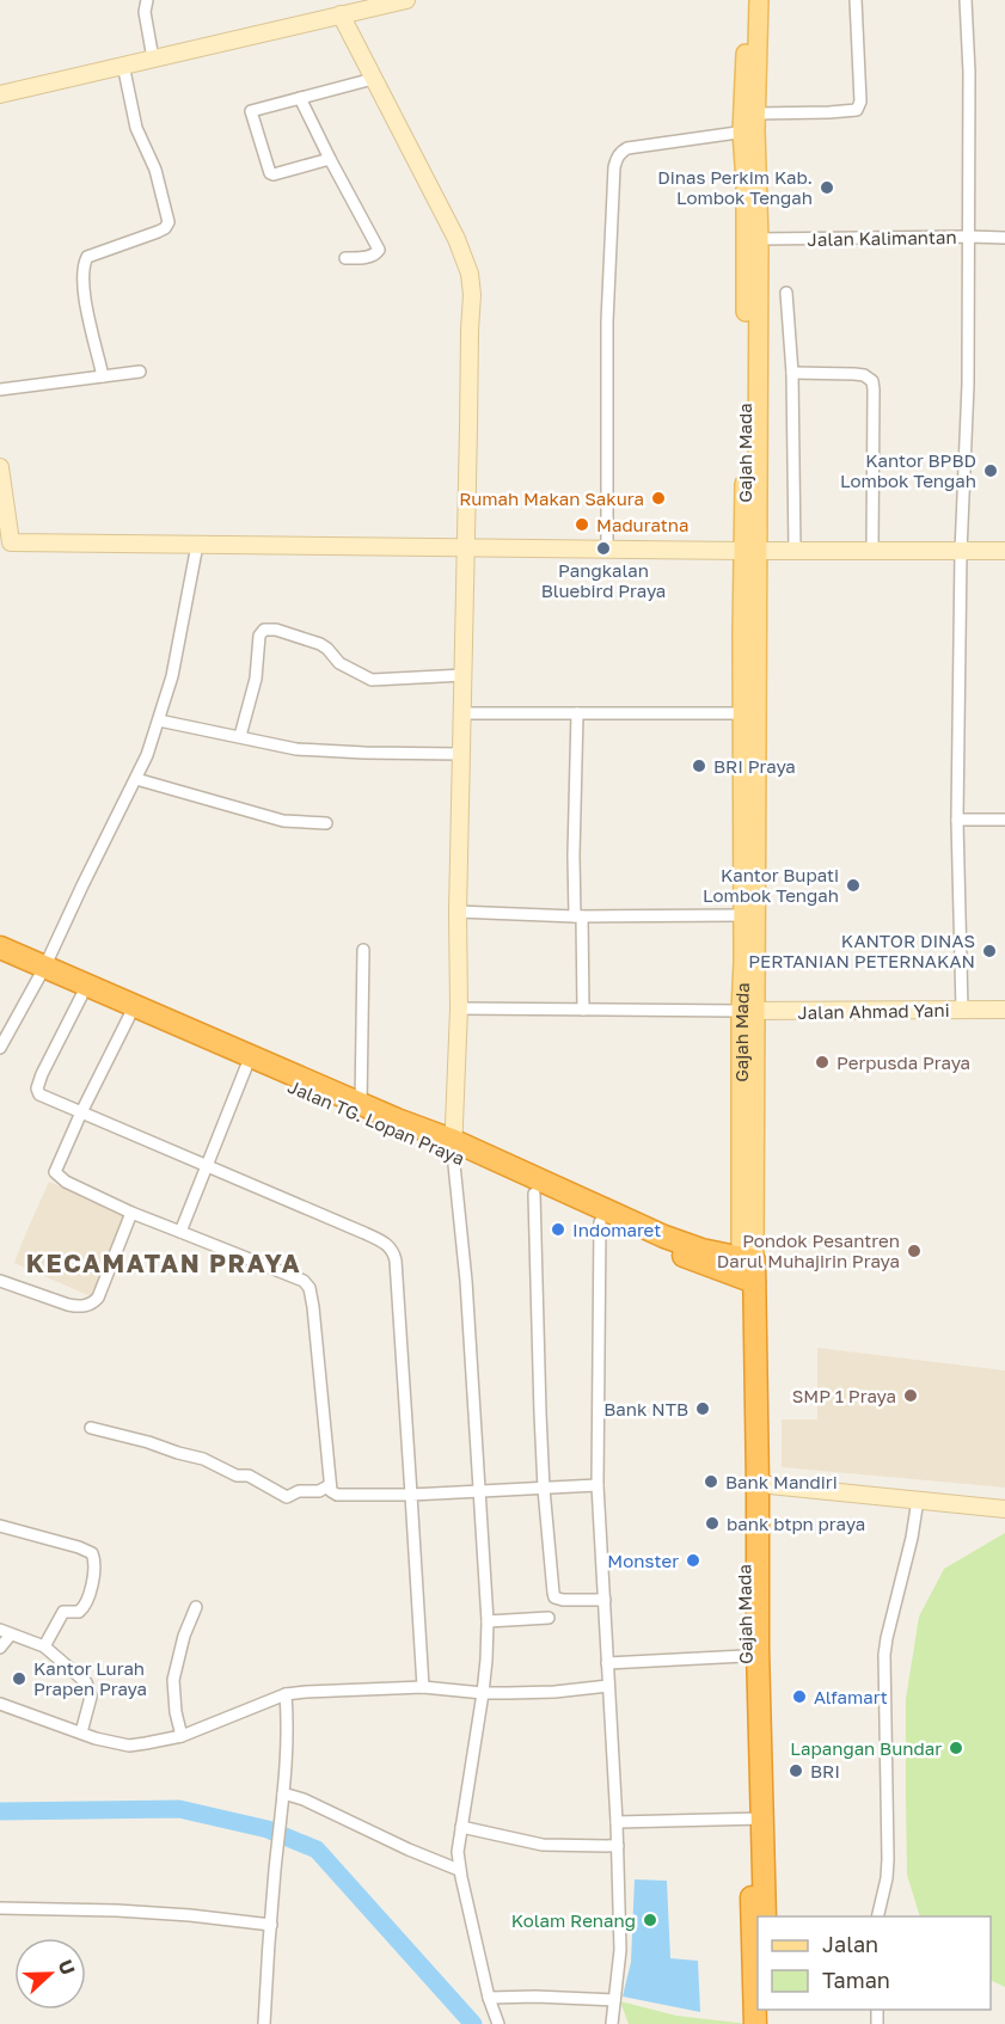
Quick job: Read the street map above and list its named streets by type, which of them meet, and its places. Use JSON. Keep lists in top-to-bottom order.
{
  "streets": {
    "highway": ["Gajah Mada", "Jalan TG. Lopan Praya"],
    "street": ["Jalan Kalimantan", "Jalan Ahmad Yani"]
  },
  "crossings": [
    ["Jalan Kalimantan", "Gajah Mada"],
    ["Gajah Mada", "Jalan Ahmad Yani"],
    ["Gajah Mada", "Jalan TG. Lopan Praya"]
  ],
  "districts": ["KECAMATAN PRAYA"],
  "places": [
    "Dinas Perkim Kab. Lombok Tengah",
    "Kantor BPBD Lombok Tengah",
    "Rumah Makan Sakura",
    "Maduratna",
    "Pangkalan Bluebird Praya",
    "BRI Praya",
    "Kantor Bupati Lombok Tengah",
    "KANTOR DINAS PERTANIAN PETERNAKAN",
    "Perpusda Praya",
    "Indomaret",
    "Pondok Pesantren Darul Muhajirin Praya",
    "SMP 1 Praya",
    "Bank NTB",
    "Bank Mandiri",
    "bank btpn praya",
    "Monster",
    "Kantor Lurah Prapen Praya",
    "Alfamart",
    "Lapangan Bundar",
    "BRI",
    "Kolam Renang"
  ],
  "legend": ["Jalan", "Taman"],
  "north": "right"
}
